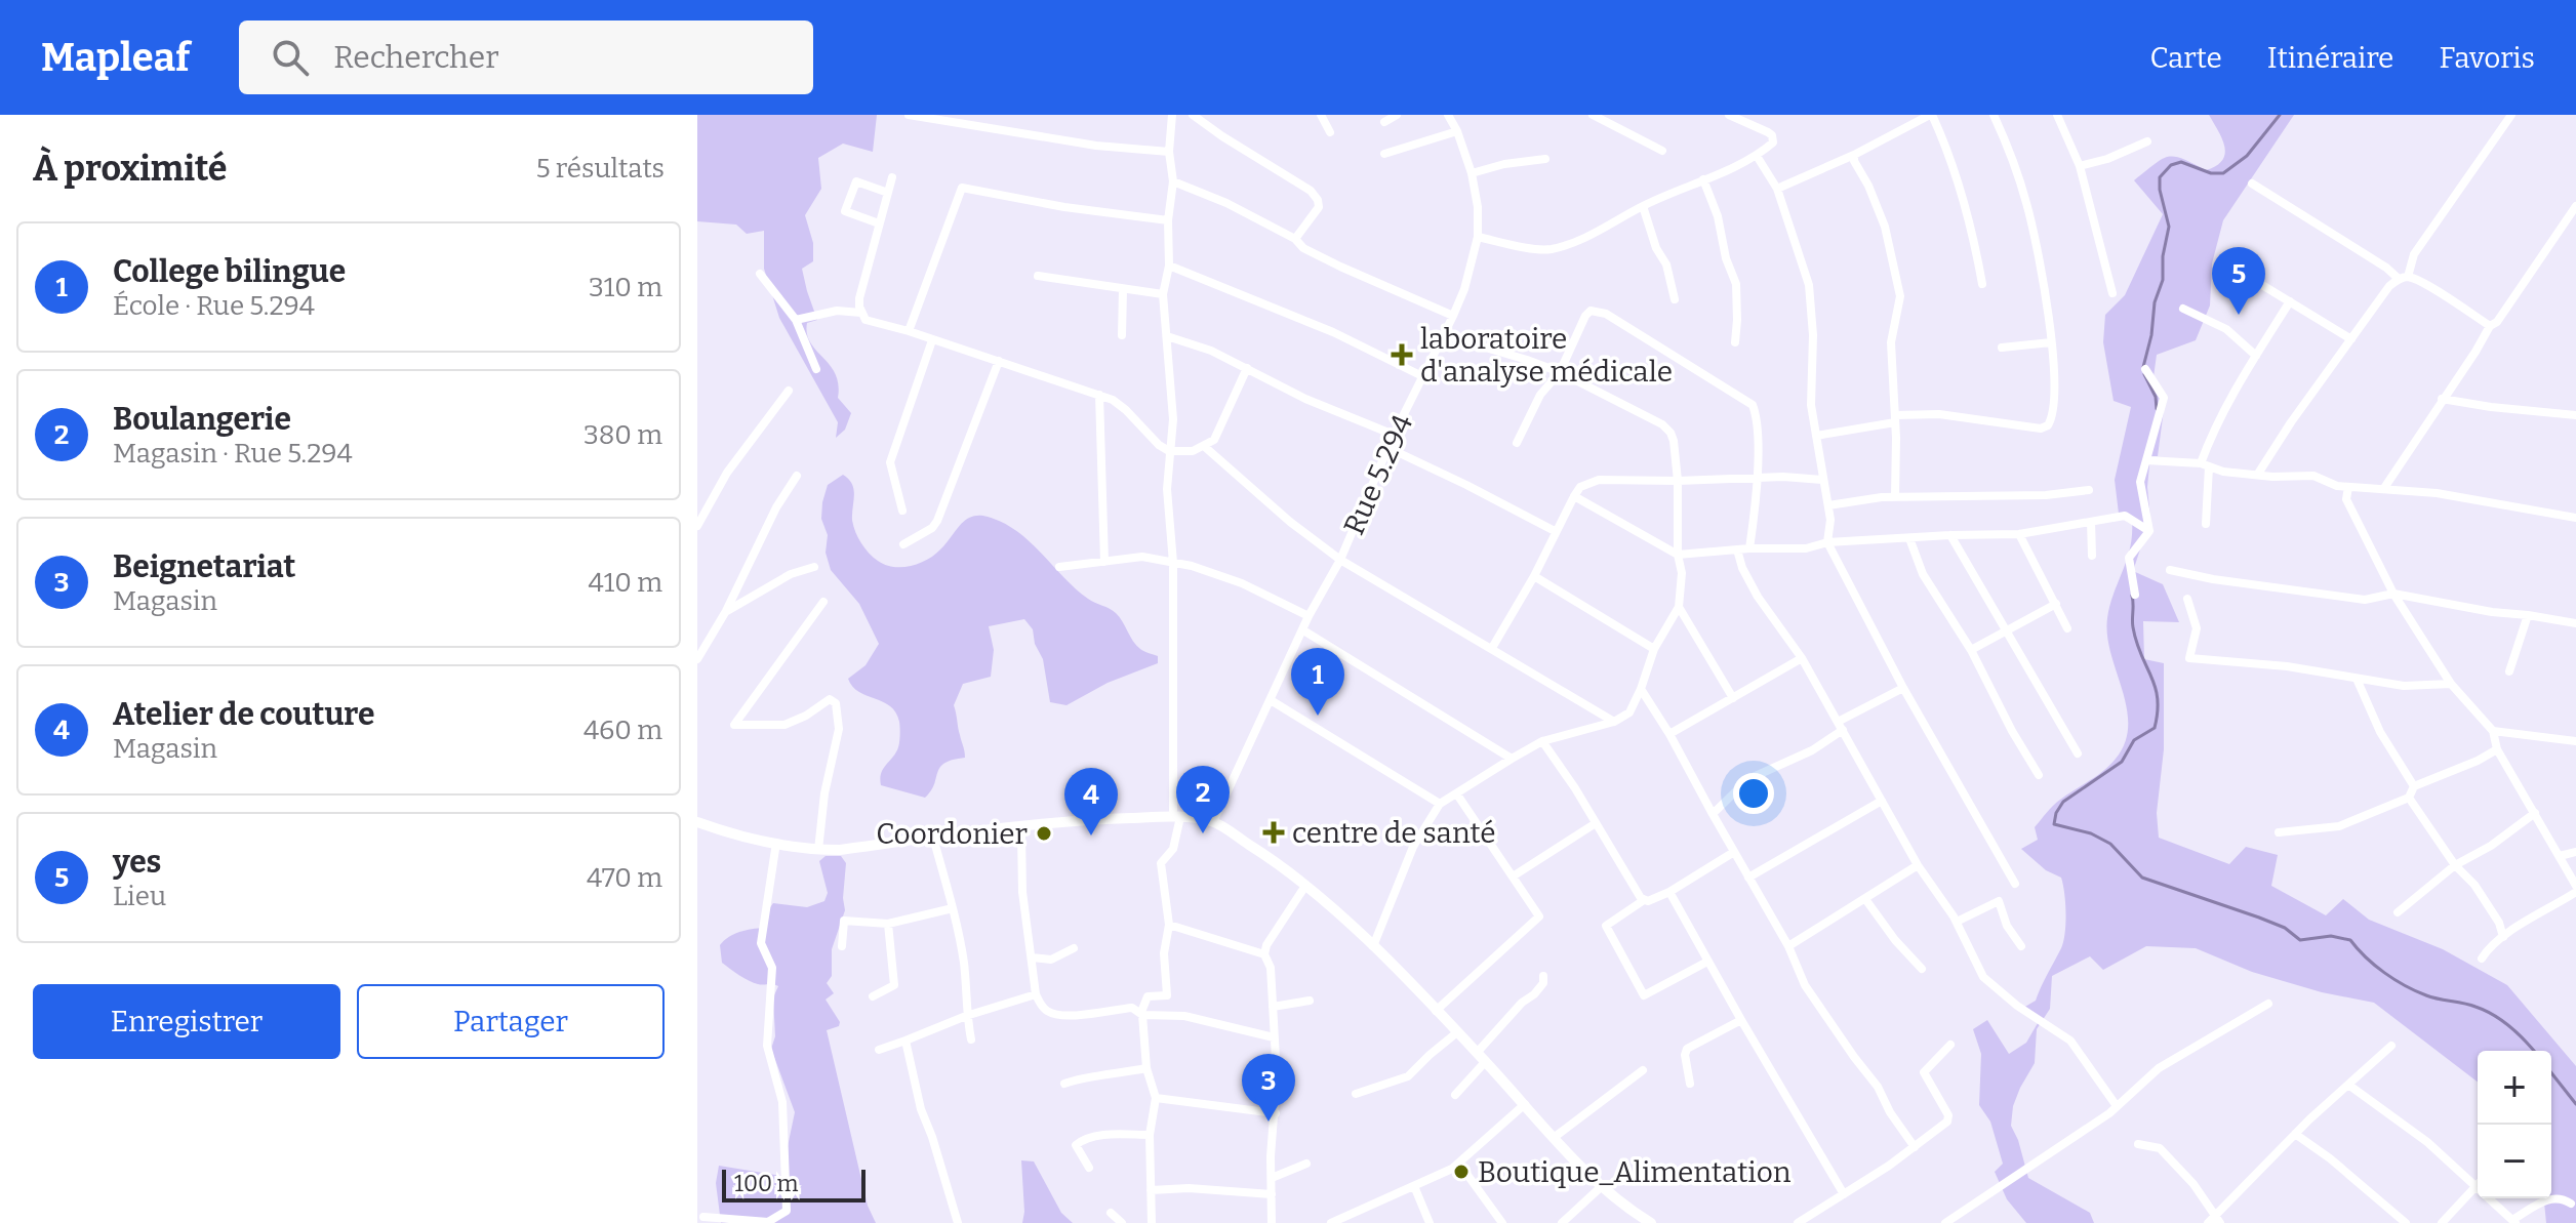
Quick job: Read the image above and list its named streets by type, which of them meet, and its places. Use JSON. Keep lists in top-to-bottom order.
{
  "streets": {
    "street": ["Rue 5.294"]
  },
  "places": {
    "health": ["laboratoire d'analyse médicale", "centre de santé"],
    "other": ["Coordonier", "Boutique_Alimentation"]
  },
  "scale_bar": "100 m",
  "page": {
    "header": "Mapleaf",
    "search": "Rechercher",
    "nav": ["Carte", "Itinéraire", "Favoris"],
    "heading": ["À proximité", "5 résultats"],
    "list": [
      {
        "mark": "1",
        "name": "College bilingue",
        "note": "École · Rue 5.294",
        "value": "310 m"
      },
      {
        "mark": "2",
        "name": "Boulangerie",
        "note": "Magasin · Rue 5.294",
        "value": "380 m"
      },
      {
        "mark": "3",
        "name": "Beignetariat",
        "note": "Magasin",
        "value": "410 m"
      },
      {
        "mark": "4",
        "name": "Atelier de couture",
        "note": "Magasin",
        "value": "460 m"
      },
      {
        "mark": "5",
        "name": "yes",
        "note": "Lieu",
        "value": "470 m"
      }
    ],
    "pins": [
      "5",
      "1",
      "2",
      "4",
      "3"
    ],
    "buttons": ["Enregistrer", "Partager"],
    "map_buttons": ["+", "−"],
    "scale": "100 m"
  }
}
